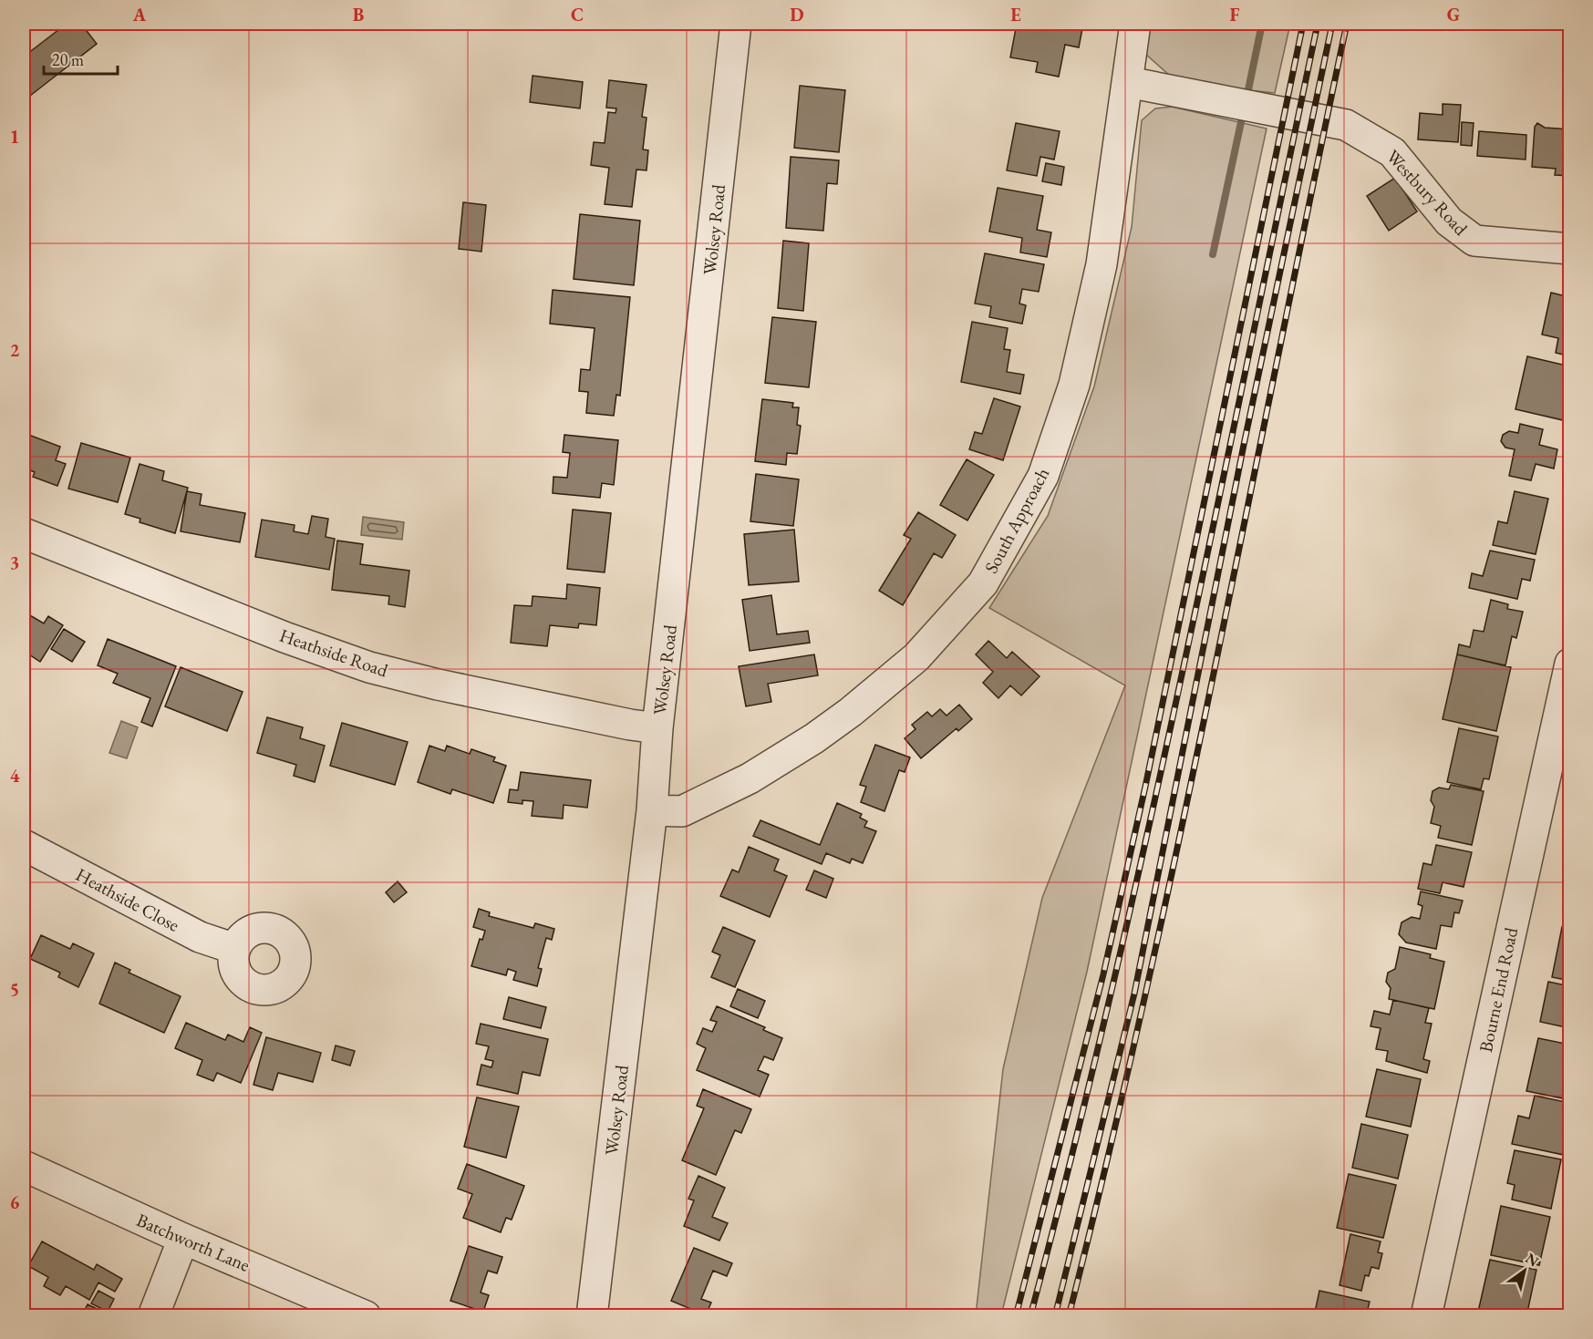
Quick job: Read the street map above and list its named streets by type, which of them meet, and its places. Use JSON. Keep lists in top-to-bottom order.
{
  "streets": {
    "street": [
      "Westbury Road",
      "Wolsey Road",
      "South Approach",
      "Heathside Road",
      "Heathside Close",
      "Bourne End Road",
      "Batchworth Lane"
    ]
  },
  "crossings": [
    ["Westbury Road", "South Approach"],
    ["Wolsey Road", "South Approach"],
    ["Wolsey Road", "Heathside Road"]
  ],
  "scale_bar": "20 m",
  "north": "top right",
  "grid": {
    "columns": [
      "A",
      "B",
      "C",
      "D",
      "E",
      "F",
      "G"
    ],
    "rows": [
      "1",
      "2",
      "3",
      "4",
      "5",
      "6"
    ]
  }
}
